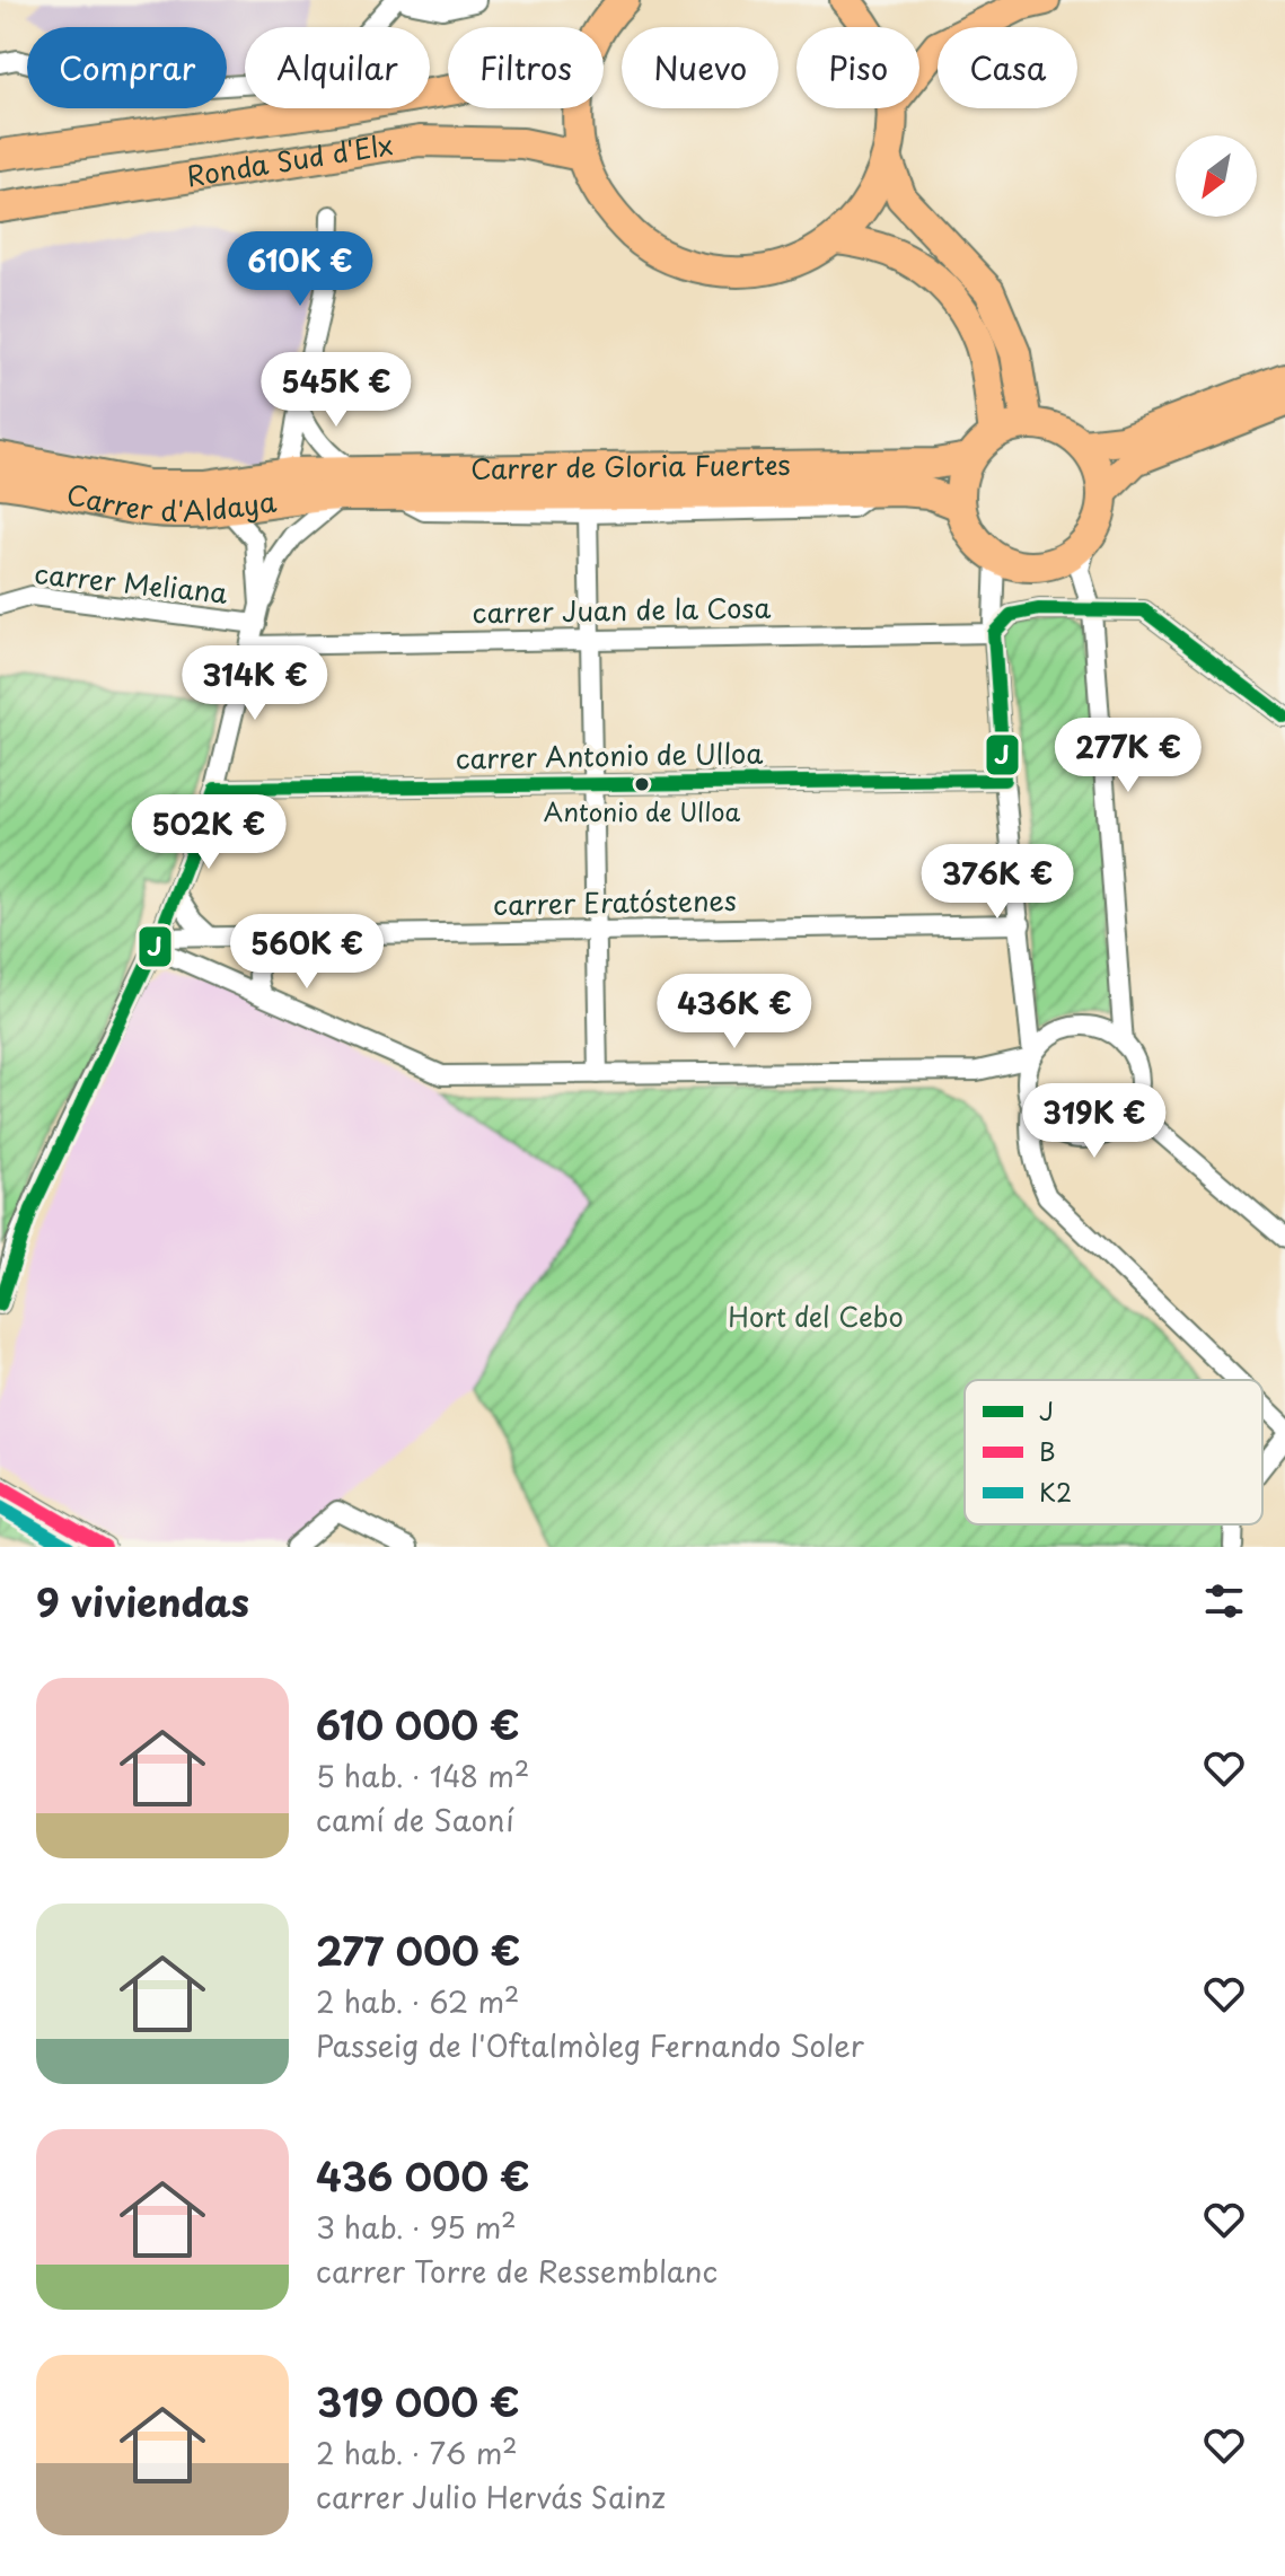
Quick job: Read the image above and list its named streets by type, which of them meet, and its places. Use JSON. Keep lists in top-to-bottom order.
{
  "streets": {
    "main road": ["Ronda Sud d'Elx", "Carrer de Gloria Fuertes", "Carrer d'Aldaya"],
    "street": [
      "carrer Meliana",
      "carrer Juan de la Cosa",
      "carrer Antonio de Ulloa",
      "carrer Eratóstenes"
    ]
  },
  "crossings": [
    ["Carrer de Gloria Fuertes", "Carrer d'Aldaya"]
  ],
  "parks": ["Hort del Cebo"],
  "places": ["Antonio de Ulloa"],
  "lines": ["transit line J", "transit line B", "transit line K2"],
  "legend": ["J", "B", "K2"],
  "north": "bottom left",
  "page": {
    "chip": [
      "Comprar",
      "Alquilar",
      "Filtros",
      "Nuevo",
      "Piso",
      "Casa"
    ],
    "price": [
      "610K €",
      "545K €",
      "314K €",
      "277K €",
      "502K €",
      "376K €",
      "560K €",
      "436K €",
      "319K €"
    ],
    "heading": "9 viviendas",
    "list": [
      {
        "name": "610 000 €",
        "note": "5 hab. · 148 m² · camí de Saoní"
      },
      {
        "name": "277 000 €",
        "note": "2 hab. · 62 m² · Passeig de l'Oftalmòleg Fernando Soler"
      },
      {
        "name": "436 000 €",
        "note": "3 hab. · 95 m² · carrer Torre de Ressemblanc"
      },
      {
        "name": "319 000 €",
        "note": "2 hab. · 76 m² · carrer Julio Hervás Sainz"
      }
    ]
  }
}
